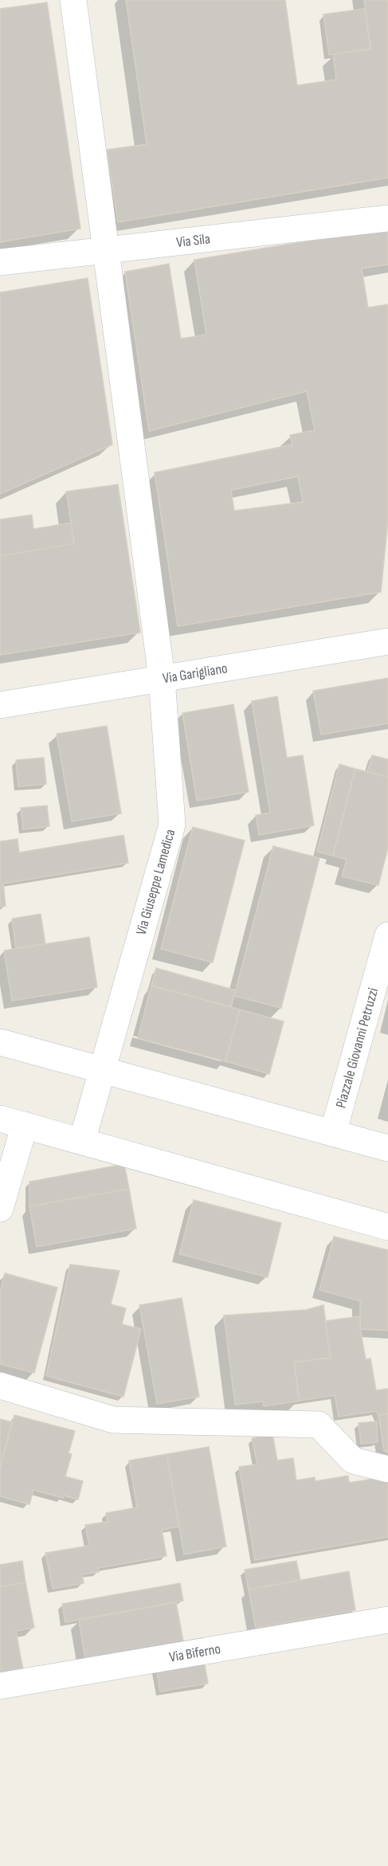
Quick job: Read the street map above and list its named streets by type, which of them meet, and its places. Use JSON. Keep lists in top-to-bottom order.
{
  "streets": {
    "street": [
      "Via Sila",
      "Via Garigliano",
      "Via Giuseppe Lamedica",
      "Piazzale Giovanni Petruzzi",
      "Via Biferno"
    ]
  },
  "crossings": [
    ["Via Sila", "Via Giuseppe Lamedica"],
    ["Via Garigliano", "Via Giuseppe Lamedica"]
  ]
}
